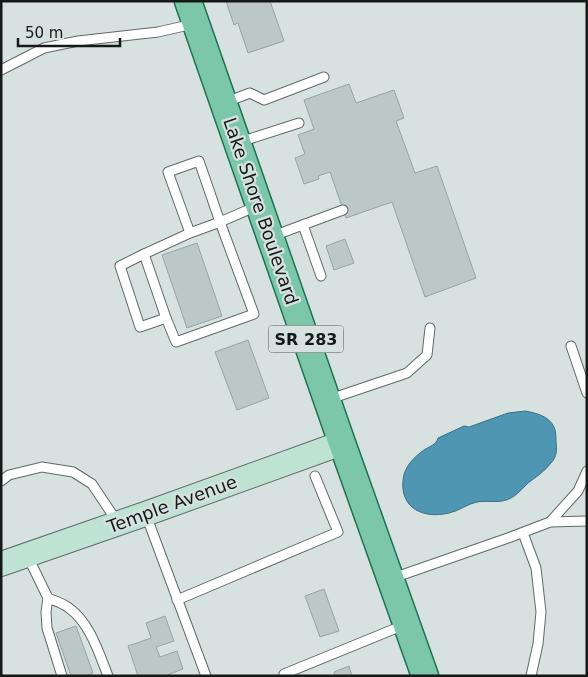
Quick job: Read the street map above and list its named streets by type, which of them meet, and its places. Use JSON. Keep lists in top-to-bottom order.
{
  "streets": {
    "main road": ["Lake Shore Boulevard", "SR 283"],
    "street": ["Temple Avenue"]
  },
  "crossings": [
    ["Lake Shore Boulevard", "Temple Avenue"]
  ],
  "scale_bar": "50 m"
}
